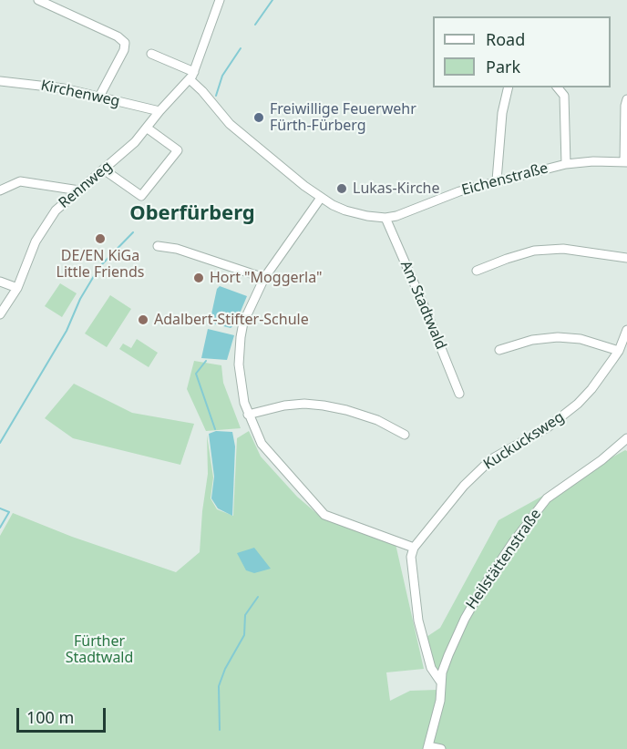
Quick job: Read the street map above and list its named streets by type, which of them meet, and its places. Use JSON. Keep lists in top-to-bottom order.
{
  "streets": {
    "street": [
      "Kirchenweg",
      "Eichenstraße",
      "Rennweg",
      "Am Stadtwald",
      "Kuckucksweg",
      "Heilstättenstraße"
    ]
  },
  "crossings": [
    ["Kirchenweg", "Rennweg"],
    ["Eichenstraße", "Rennweg"],
    ["Eichenstraße", "Am Stadtwald"]
  ],
  "districts": ["Oberfürberg"],
  "parks": ["Fürther Stadtwald"],
  "places": [
    "Freiwillige Feuerwehr Fürth-Fürberg",
    "Lukas-Kirche",
    "DE/EN KiGa Little Friends",
    "Hort \"Moggerla\"",
    "Adalbert-Stifter-Schule"
  ],
  "legend": ["Road", "Park"],
  "scale_bar": "100 m"
}
